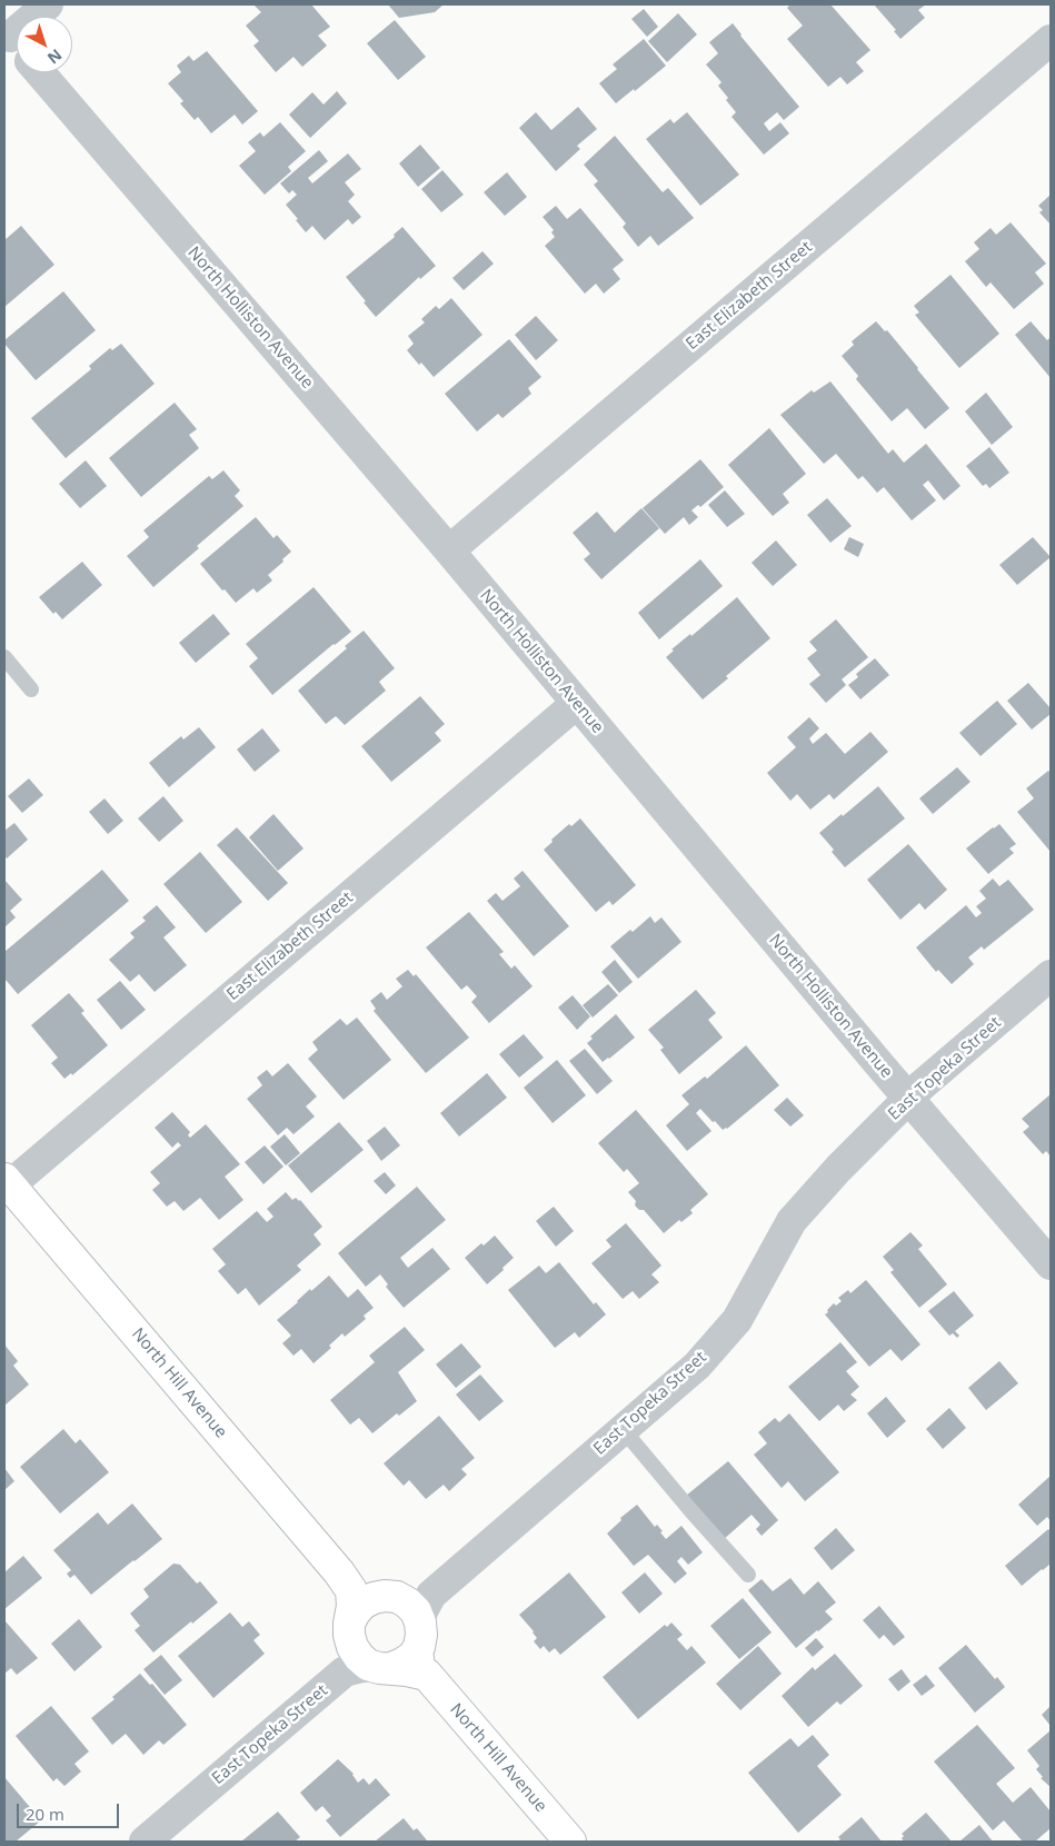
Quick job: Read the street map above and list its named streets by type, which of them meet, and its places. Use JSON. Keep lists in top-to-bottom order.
{
  "streets": {
    "street": [
      "East Elizabeth Street",
      "North Holliston Avenue",
      "East Topeka Street",
      "North Hill Avenue"
    ]
  },
  "crossings": [
    ["East Elizabeth Street", "North Holliston Avenue"],
    ["East Elizabeth Street", "North Hill Avenue"],
    ["North Holliston Avenue", "East Topeka Street"],
    ["East Topeka Street", "North Hill Avenue"]
  ],
  "scale_bar": "20 m",
  "north": "bottom right"
}
